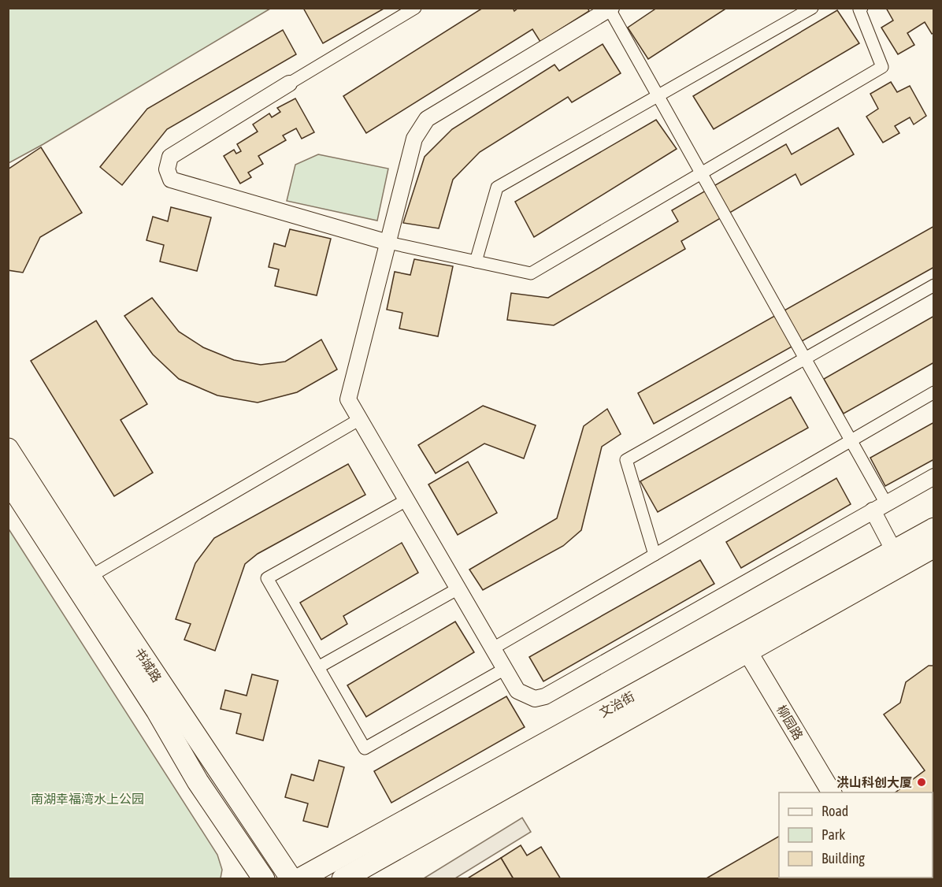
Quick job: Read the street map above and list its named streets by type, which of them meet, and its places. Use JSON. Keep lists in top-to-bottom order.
{
  "streets": {
    "main road": ["书城路", "文治街"],
    "street": ["柳园路"]
  },
  "crossings": [
    ["文治街", "柳园路"]
  ],
  "parks": ["南湖幸福湾水上公园"],
  "places": ["洪山科创大厦"],
  "legend": ["Road", "Park", "Building"]
}
